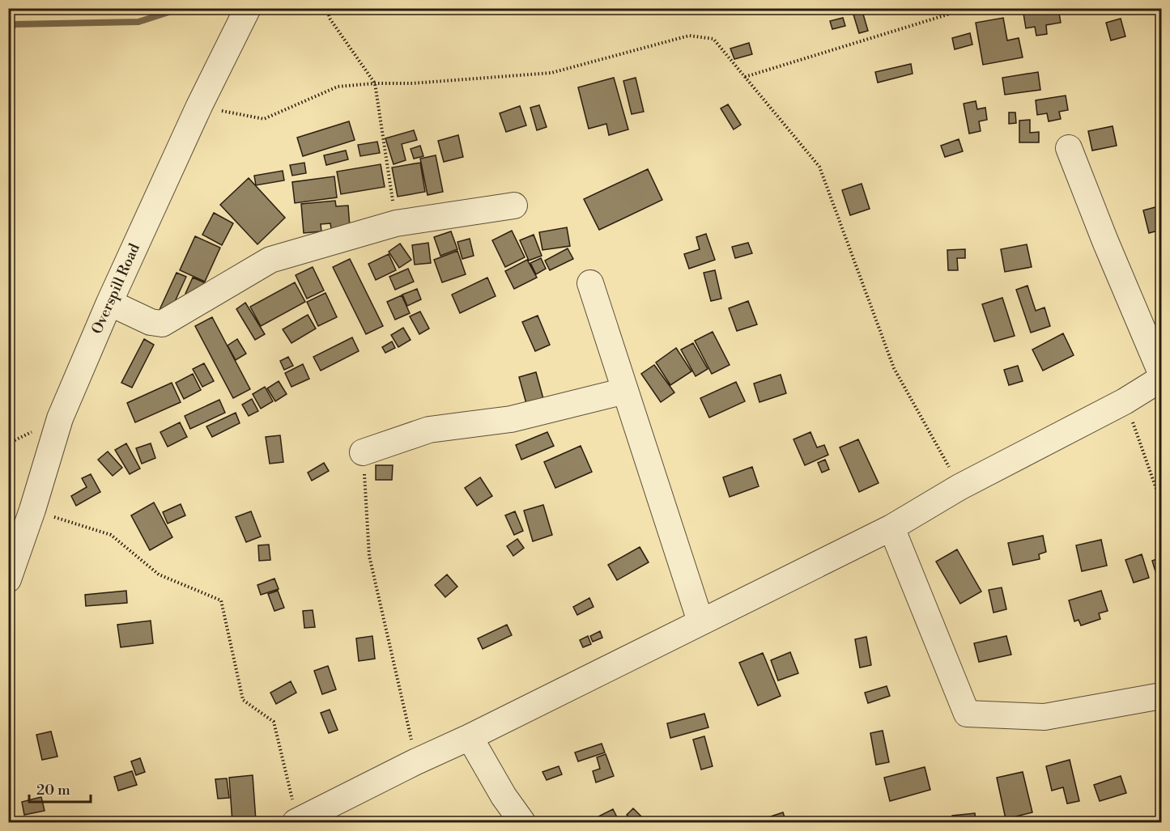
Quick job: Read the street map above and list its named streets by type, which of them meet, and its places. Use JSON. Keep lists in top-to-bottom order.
{
  "streets": {
    "street": ["Overspill Road"]
  },
  "scale_bar": "20 m"
}
